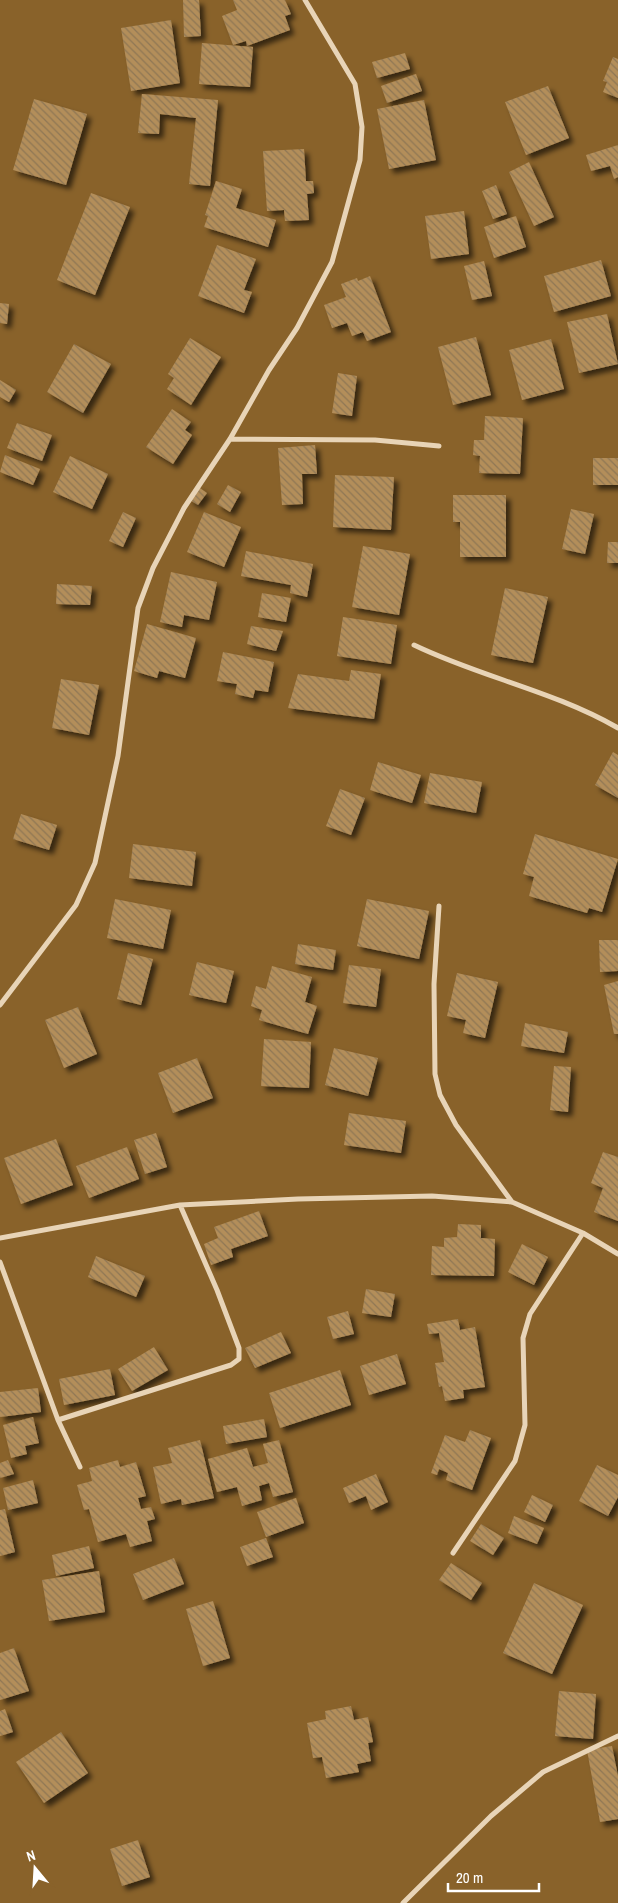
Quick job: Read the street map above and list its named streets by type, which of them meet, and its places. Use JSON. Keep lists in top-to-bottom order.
{
  "scale_bar": "20 m",
  "north": "top"
}
